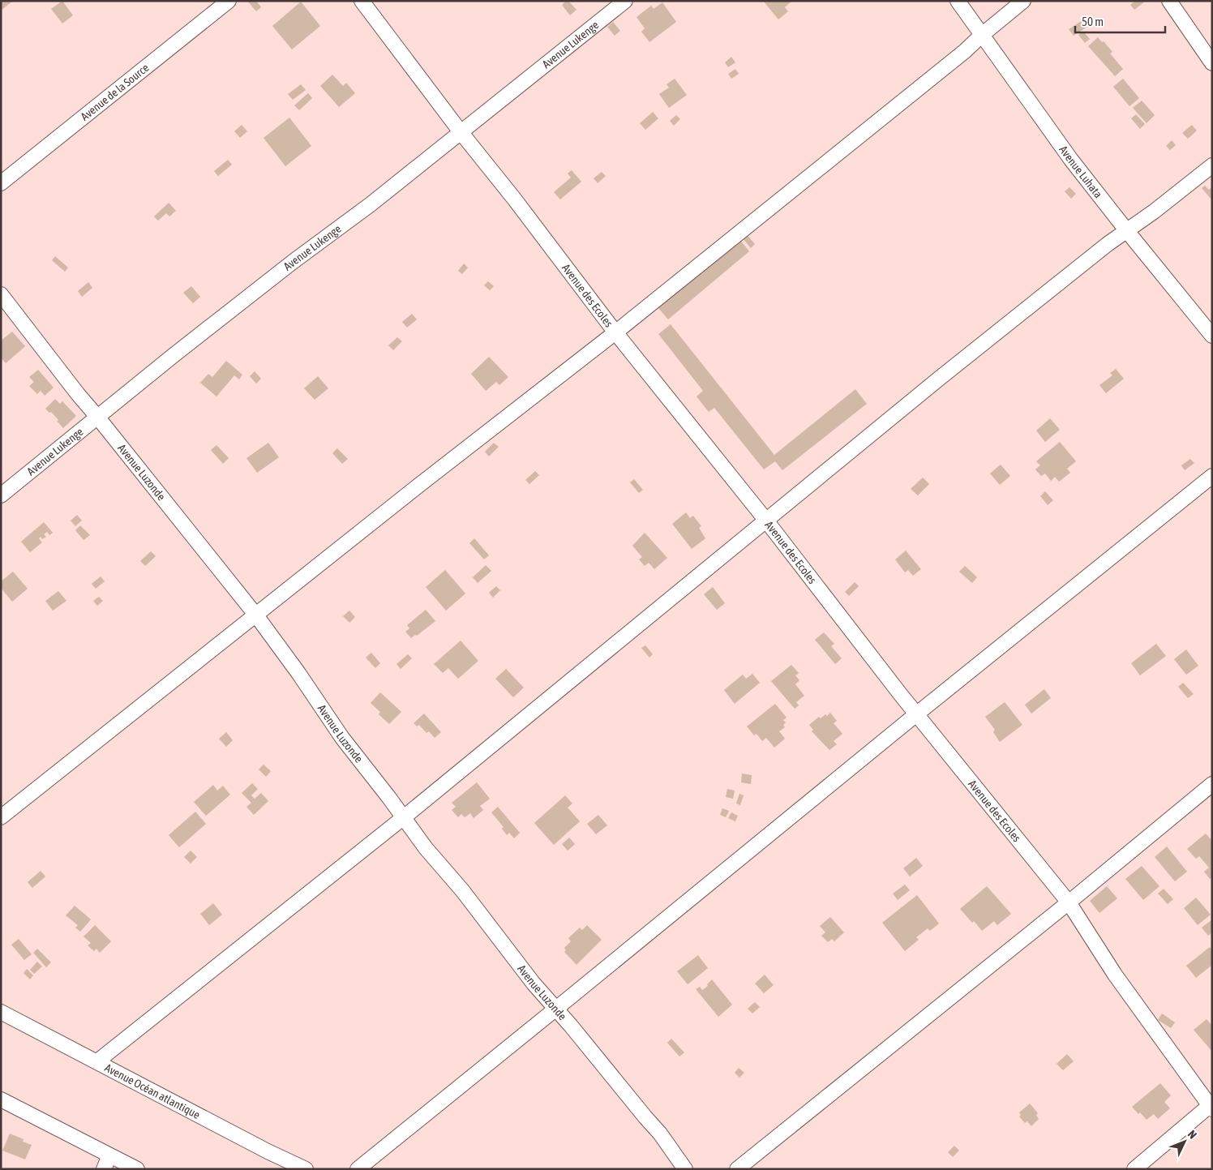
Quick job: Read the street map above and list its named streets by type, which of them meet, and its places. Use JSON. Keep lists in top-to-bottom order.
{
  "streets": {
    "street": [
      "Avenue Lukenge",
      "Avenue de la Source",
      "Avenue Luhata",
      "Avenue des Ecoles",
      "Avenue Luzonde",
      "Avenue Océan atlantique"
    ]
  },
  "crossings": [
    ["Avenue Lukenge", "Avenue des Ecoles"],
    ["Avenue Lukenge", "Avenue Luzonde"]
  ],
  "scale_bar": "50 m",
  "north": "top right"
}
